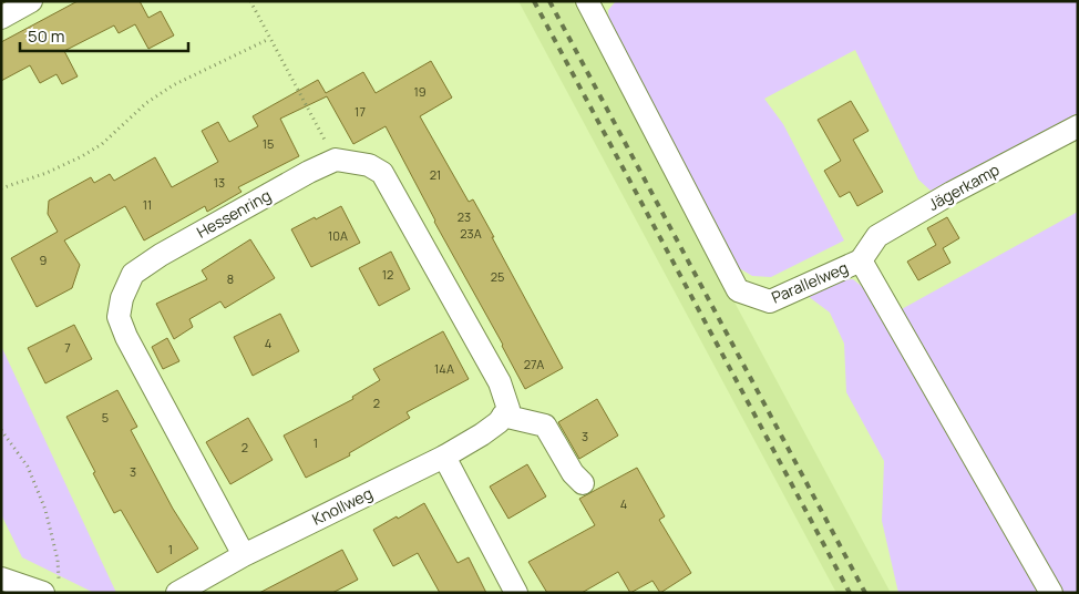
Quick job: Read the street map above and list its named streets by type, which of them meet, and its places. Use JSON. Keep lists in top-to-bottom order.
{
  "streets": {
    "street": [
      "Jägerkamp",
      "Hessenring",
      "Parallelweg",
      "Knollweg"
    ]
  },
  "crossings": [
    ["Jägerkamp", "Parallelweg"],
    ["Hessenring", "Knollweg"]
  ],
  "house_numbers": [
    "19",
    "17",
    "15",
    "21",
    "13",
    "11",
    "23",
    "23A",
    "10A",
    "9",
    "12",
    "25",
    "8",
    "4",
    "7",
    "27A",
    "14A",
    "2",
    "5",
    "3",
    "1",
    "2",
    "3",
    "4",
    "1"
  ],
  "scale_bar": "50 m"
}
